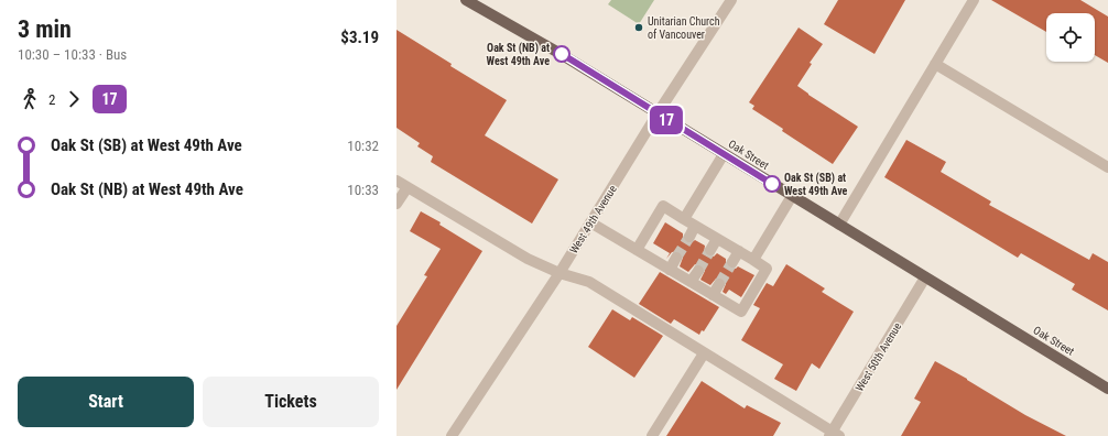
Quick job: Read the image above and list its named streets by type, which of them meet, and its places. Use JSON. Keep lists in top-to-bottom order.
{
  "streets": {
    "main road": ["Oak Street"],
    "street": ["West 49th Avenue", "West 50th Avenue"]
  },
  "crossings": [
    ["Oak Street", "West 49th Avenue"],
    ["Oak Street", "West 50th Avenue"]
  ],
  "places": ["Unitarian Church of Vancouver", "Oak St (NB) at West 49th Ave", "Oak St (SB) at West 49th Ave"],
  "lines": ["bus line 17"],
  "page": {
    "heading": ["3 min", "10:30 – 10:33 · Bus", "$3.19"],
    "on_map": "17",
    "legs": ["2", "17"],
    "list": [
      {
        "name": "Oak St (SB) at West 49th Ave",
        "value": "10:32"
      },
      {
        "name": "Oak St (NB) at West 49th Ave",
        "value": "10:33"
      }
    ],
    "buttons": ["Start", "Tickets"]
  }
}
